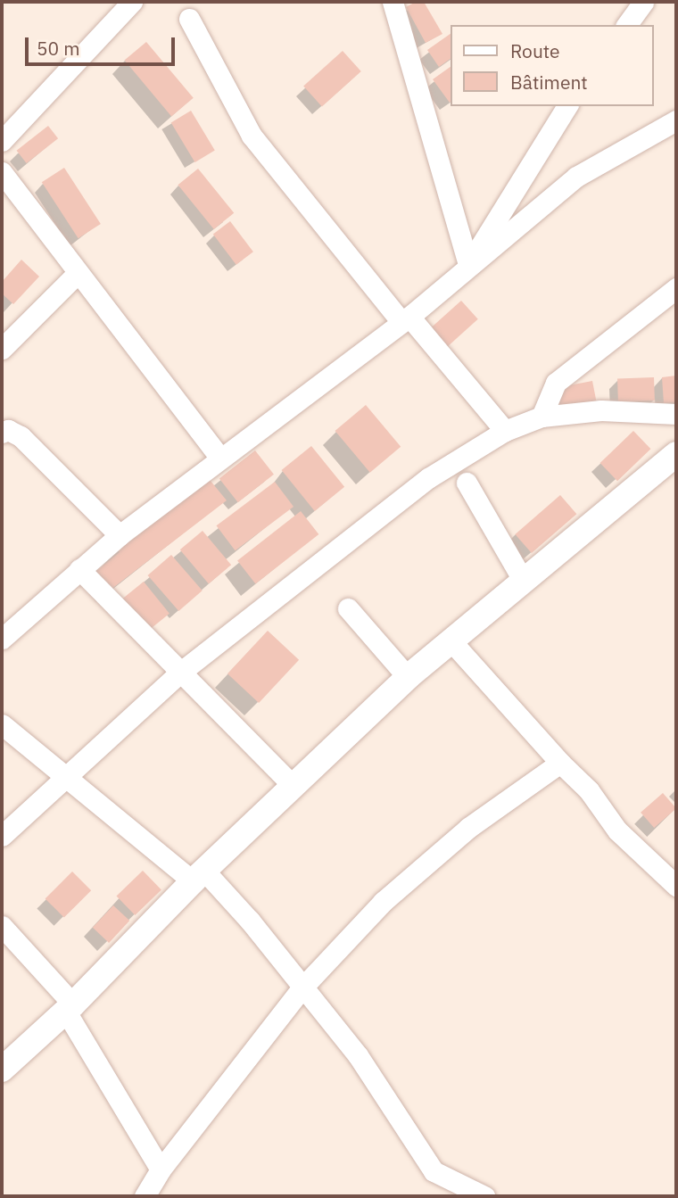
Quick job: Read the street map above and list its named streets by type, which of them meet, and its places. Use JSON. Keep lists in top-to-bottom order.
{
  "legend": ["Route", "Bâtiment"],
  "scale_bar": "50 m"
}
